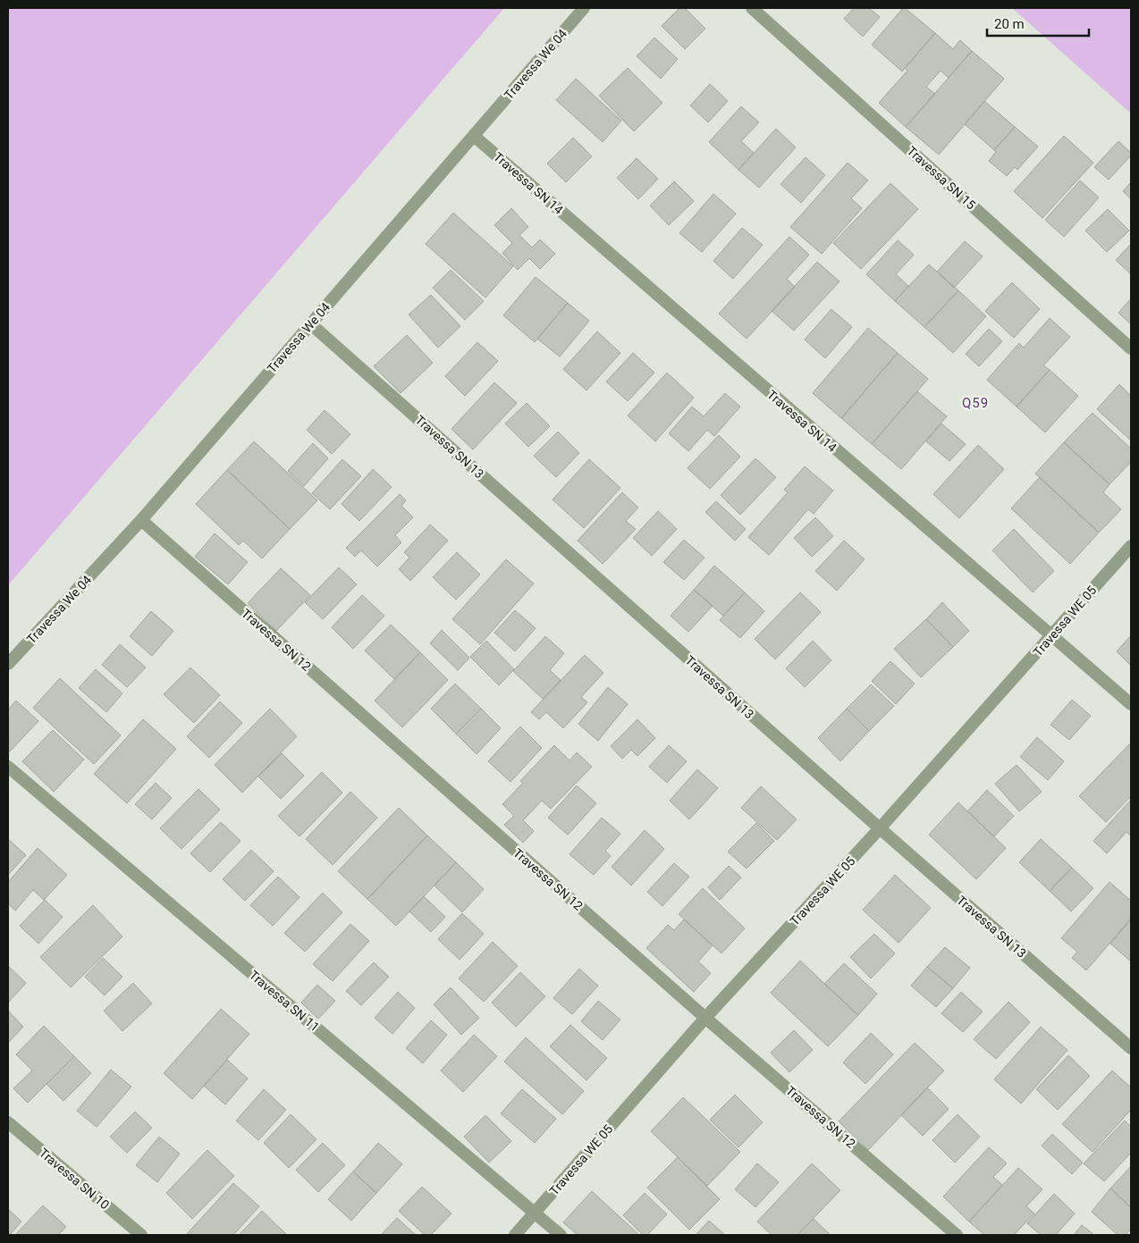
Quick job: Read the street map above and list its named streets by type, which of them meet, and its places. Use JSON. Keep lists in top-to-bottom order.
{
  "streets": {
    "street": [
      "Travessa We 04",
      "Travessa SN 15",
      "Travessa SN 14",
      "Travessa SN 13",
      "Travessa WE 05",
      "Travessa SN 12",
      "Travessa SN 11",
      "Travessa SN 10"
    ]
  },
  "crossings": [
    ["Travessa We 04", "Travessa SN 14"],
    ["Travessa We 04", "Travessa SN 13"],
    ["Travessa We 04", "Travessa SN 12"],
    ["Travessa SN 14", "Travessa WE 05"],
    ["Travessa SN 13", "Travessa WE 05"],
    ["Travessa WE 05", "Travessa SN 12"],
    ["Travessa WE 05", "Travessa SN 11"]
  ],
  "districts": ["Q59"],
  "scale_bar": "20 m"
}
